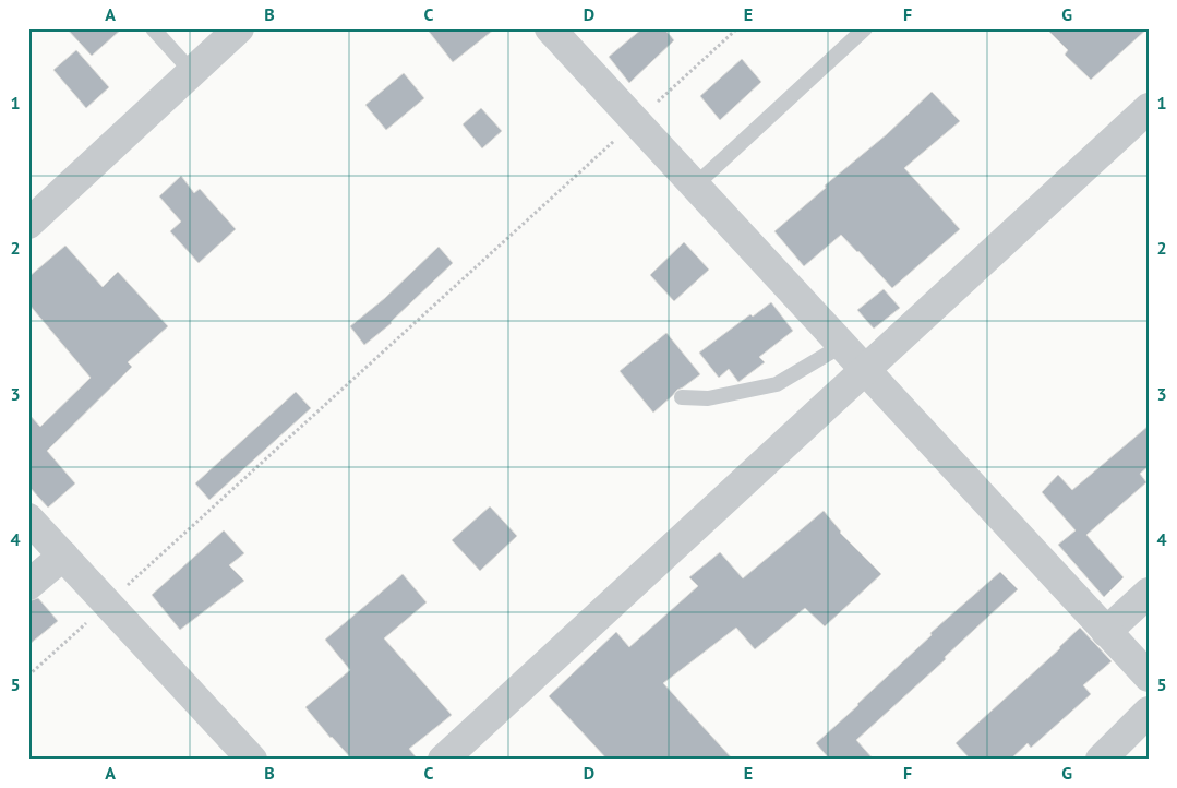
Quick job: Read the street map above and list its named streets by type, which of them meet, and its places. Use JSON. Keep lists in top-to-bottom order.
{
  "grid": {
    "columns": [
      "A",
      "B",
      "C",
      "D",
      "E",
      "F",
      "G"
    ],
    "rows": [
      "1",
      "2",
      "3",
      "4",
      "5"
    ]
  }
}
